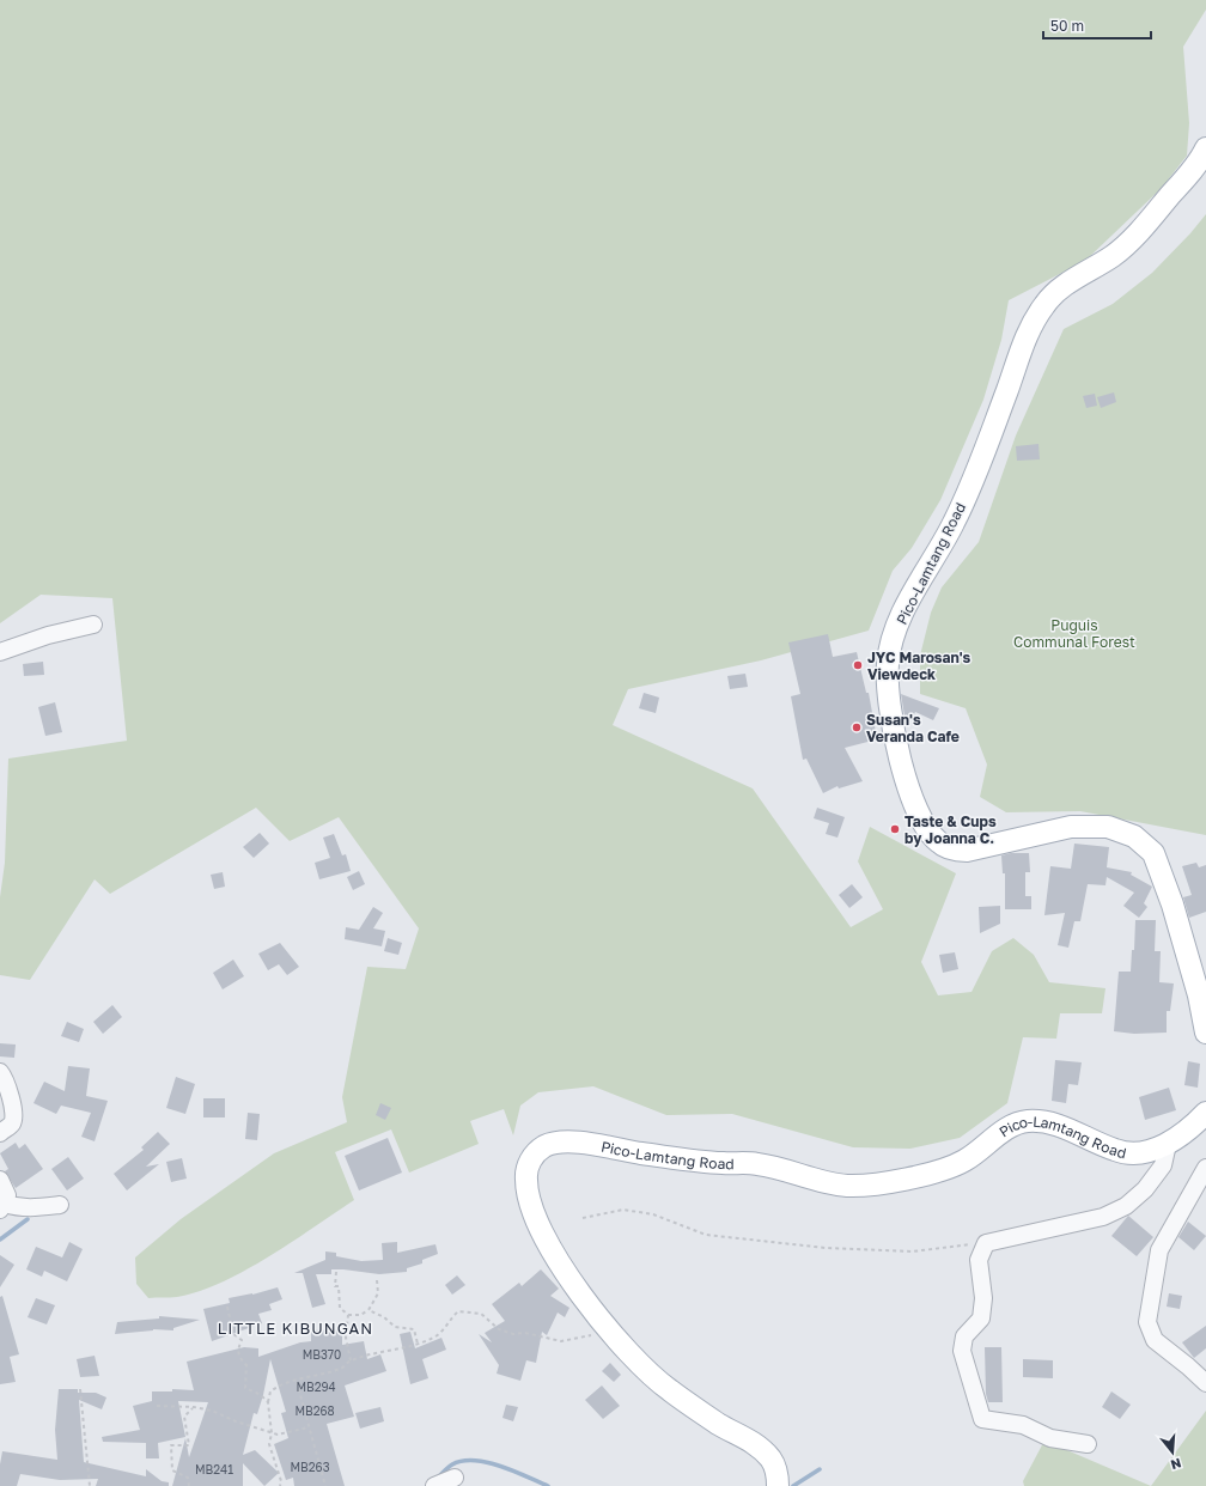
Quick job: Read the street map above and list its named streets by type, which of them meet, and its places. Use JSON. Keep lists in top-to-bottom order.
{
  "streets": {
    "main road": ["Pico-Lamtang Road"]
  },
  "districts": ["LITTLE KIBUNGAN"],
  "parks": ["Puguis Communal Forest"],
  "places": ["JYC Marosan's Viewdeck", "Susan's Veranda Cafe", "Taste & Cups by Joanna C."],
  "house_numbers": [
    "MB370",
    "MB294",
    "MB268",
    "MB263",
    "MB241"
  ],
  "scale_bar": "50 m",
  "north": "bottom"
}
